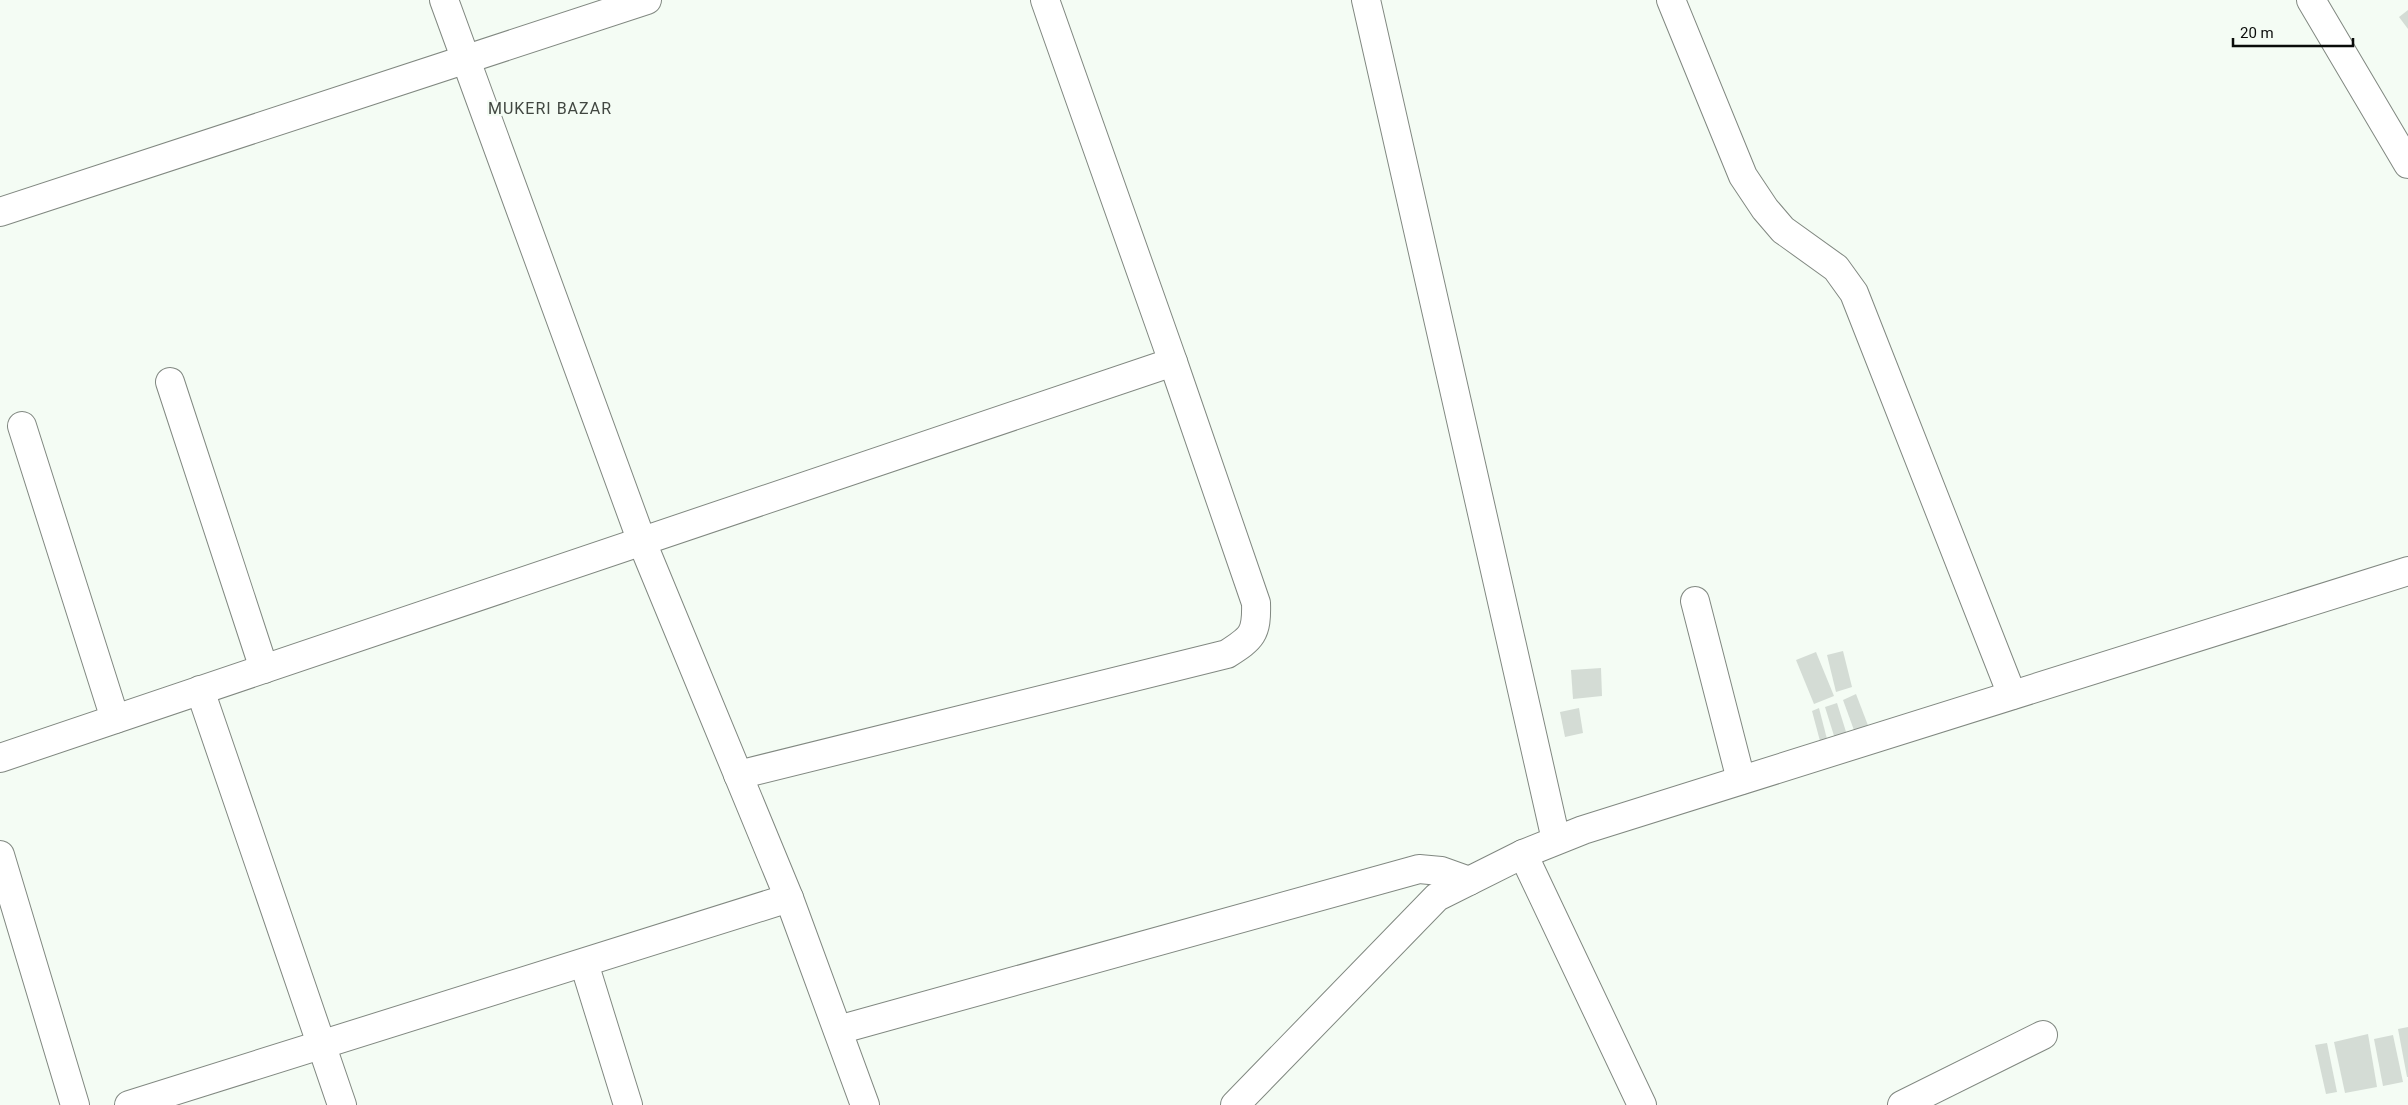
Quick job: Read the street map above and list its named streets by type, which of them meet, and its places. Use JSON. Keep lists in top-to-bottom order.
{
  "districts": ["MUKERI BAZAR"],
  "scale_bar": "20 m"
}
